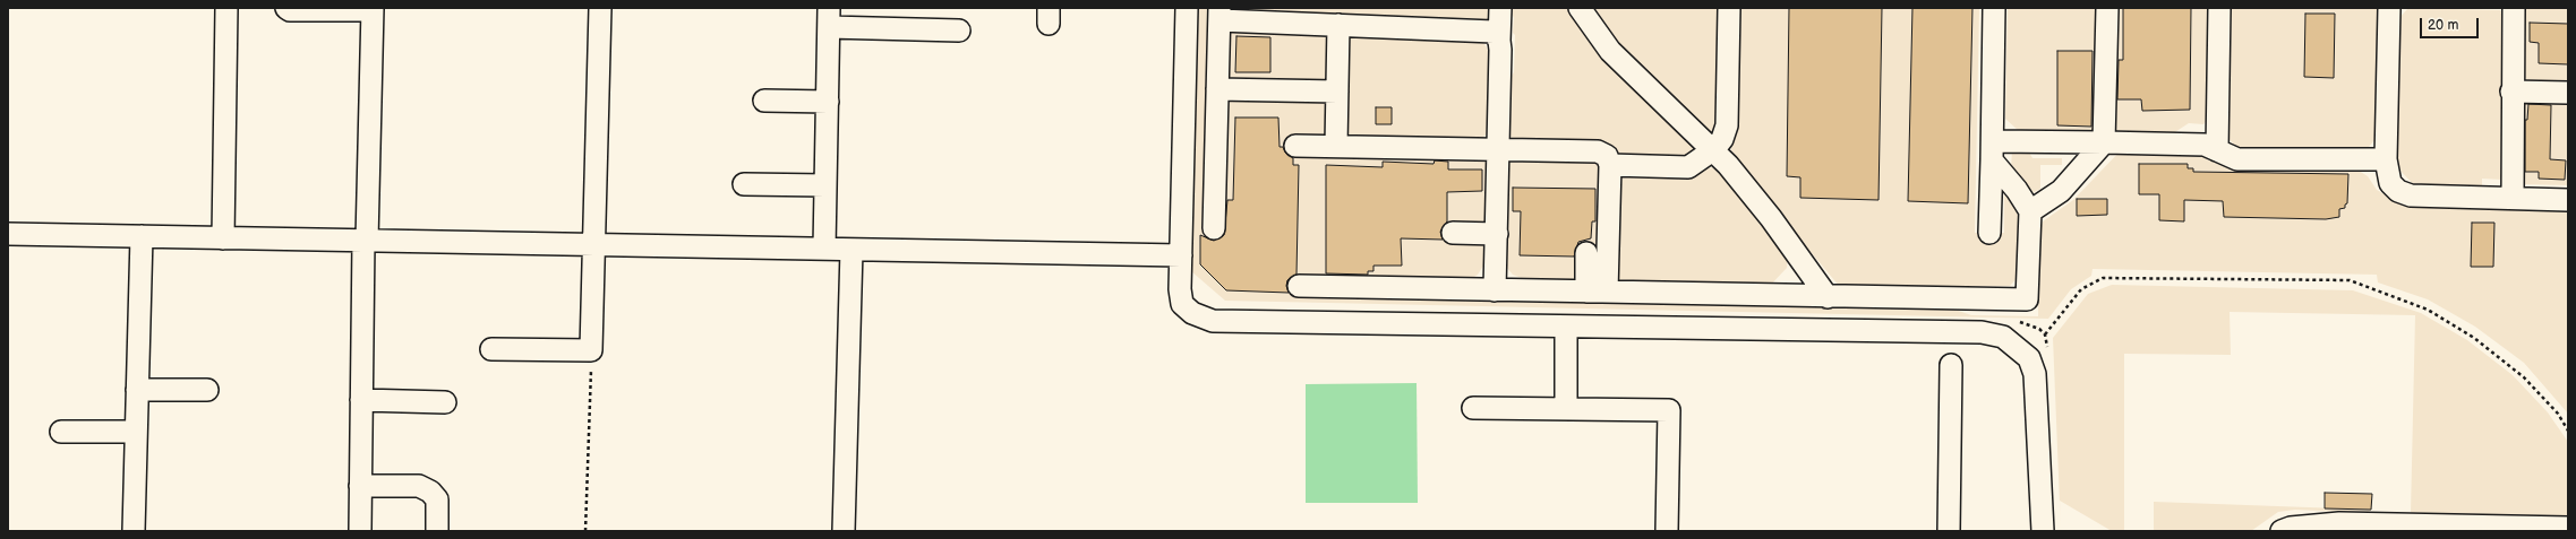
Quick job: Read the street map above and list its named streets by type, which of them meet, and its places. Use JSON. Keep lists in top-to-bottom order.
{
  "scale_bar": "20 m"
}
